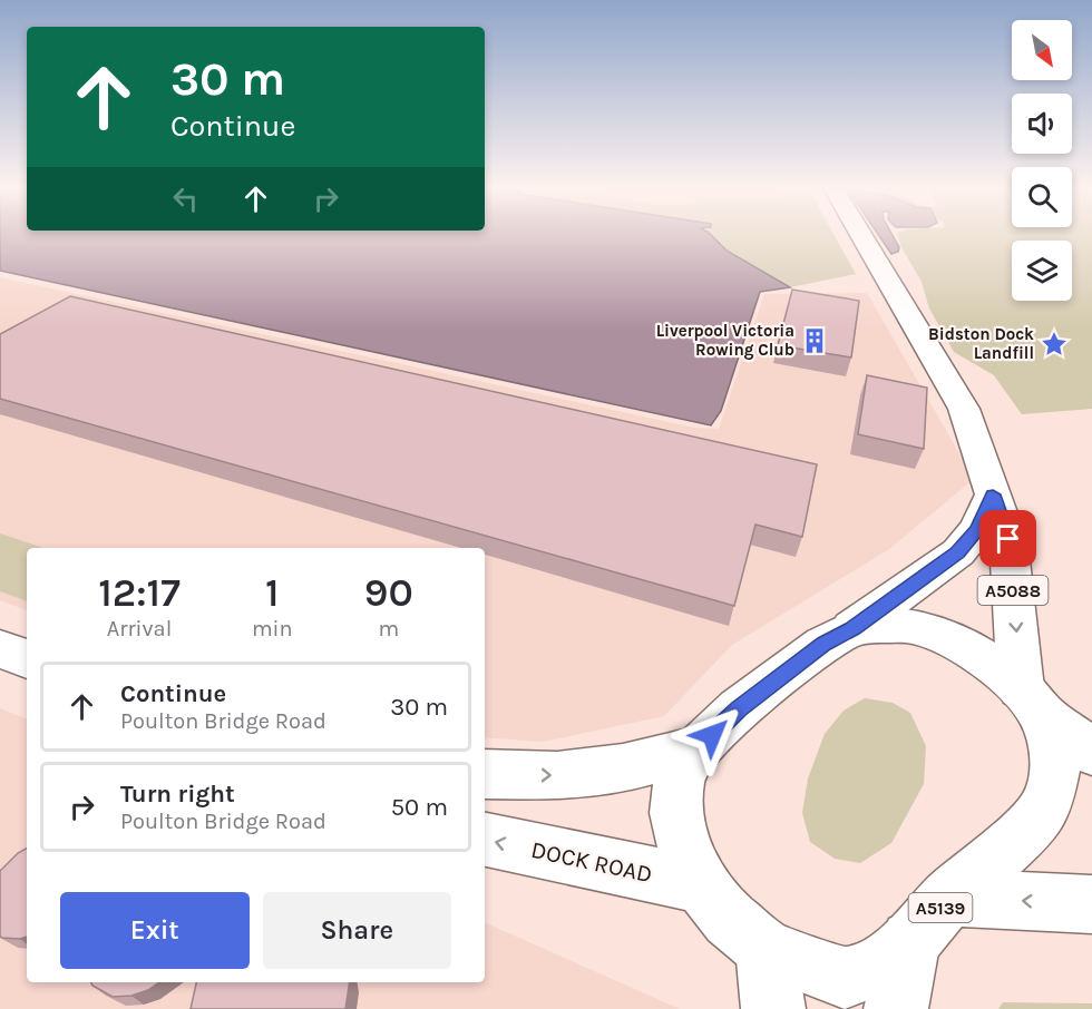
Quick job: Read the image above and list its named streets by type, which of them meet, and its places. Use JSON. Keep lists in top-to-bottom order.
{
  "streets": {
    "main road": ["A5088", "DOCK ROAD", "A5139"]
  },
  "crossings": [
    ["A5088", "A5139"],
    ["DOCK ROAD", "A5139"]
  ],
  "places": {
    "building": ["Liverpool Victoria Rowing Club"],
    "place": ["Bidston Dock Landfill"]
  },
  "north": "bottom right",
  "page": {
    "turn": ["30 m", "Continue"],
    "eta": [
      "12:17",
      "Arrival",
      "1",
      "min",
      "90",
      "m"
    ],
    "list": [
      {
        "name": "Continue",
        "note": "Poulton Bridge Road",
        "value": "30 m"
      },
      {
        "name": "Turn right",
        "note": "Poulton Bridge Road",
        "value": "50 m"
      }
    ],
    "buttons": ["Exit", "Share"]
  }
}
